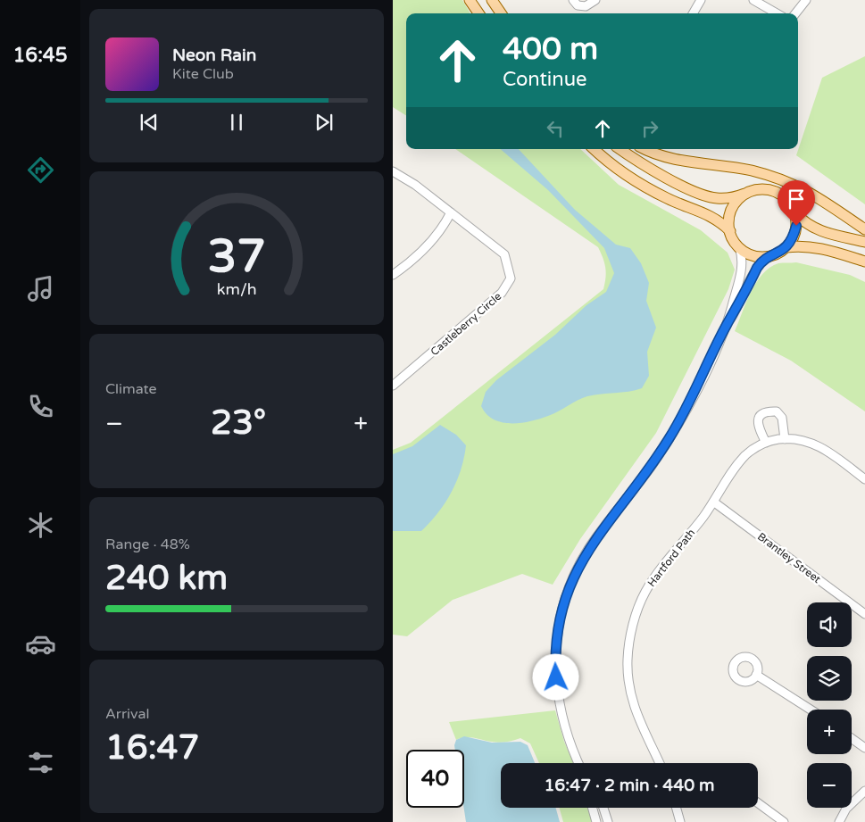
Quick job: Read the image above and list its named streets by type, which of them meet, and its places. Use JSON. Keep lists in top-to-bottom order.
{
  "streets": {
    "street": ["Castleberry Circle", "Hartford Path", "Brantley Street"]
  },
  "crossings": [
    ["Hartford Path", "Brantley Street"]
  ],
  "page": {
    "tabs": "16:45",
    "turn": ["400 m", "Continue"],
    "song": ["Neon Rain", "Kite Club"],
    "tile": [
      "Climate",
      ["Range · 48%", "240 km"],
      ["Arrival", "16:47"]
    ],
    "heat": ["−", "23°", "+"],
    "map_buttons": ["+", "−"],
    "limit": "40",
    "trip": "16:47 · 2 min · 440 m",
    "gauge": ["37", "km/h"]
  }
}
